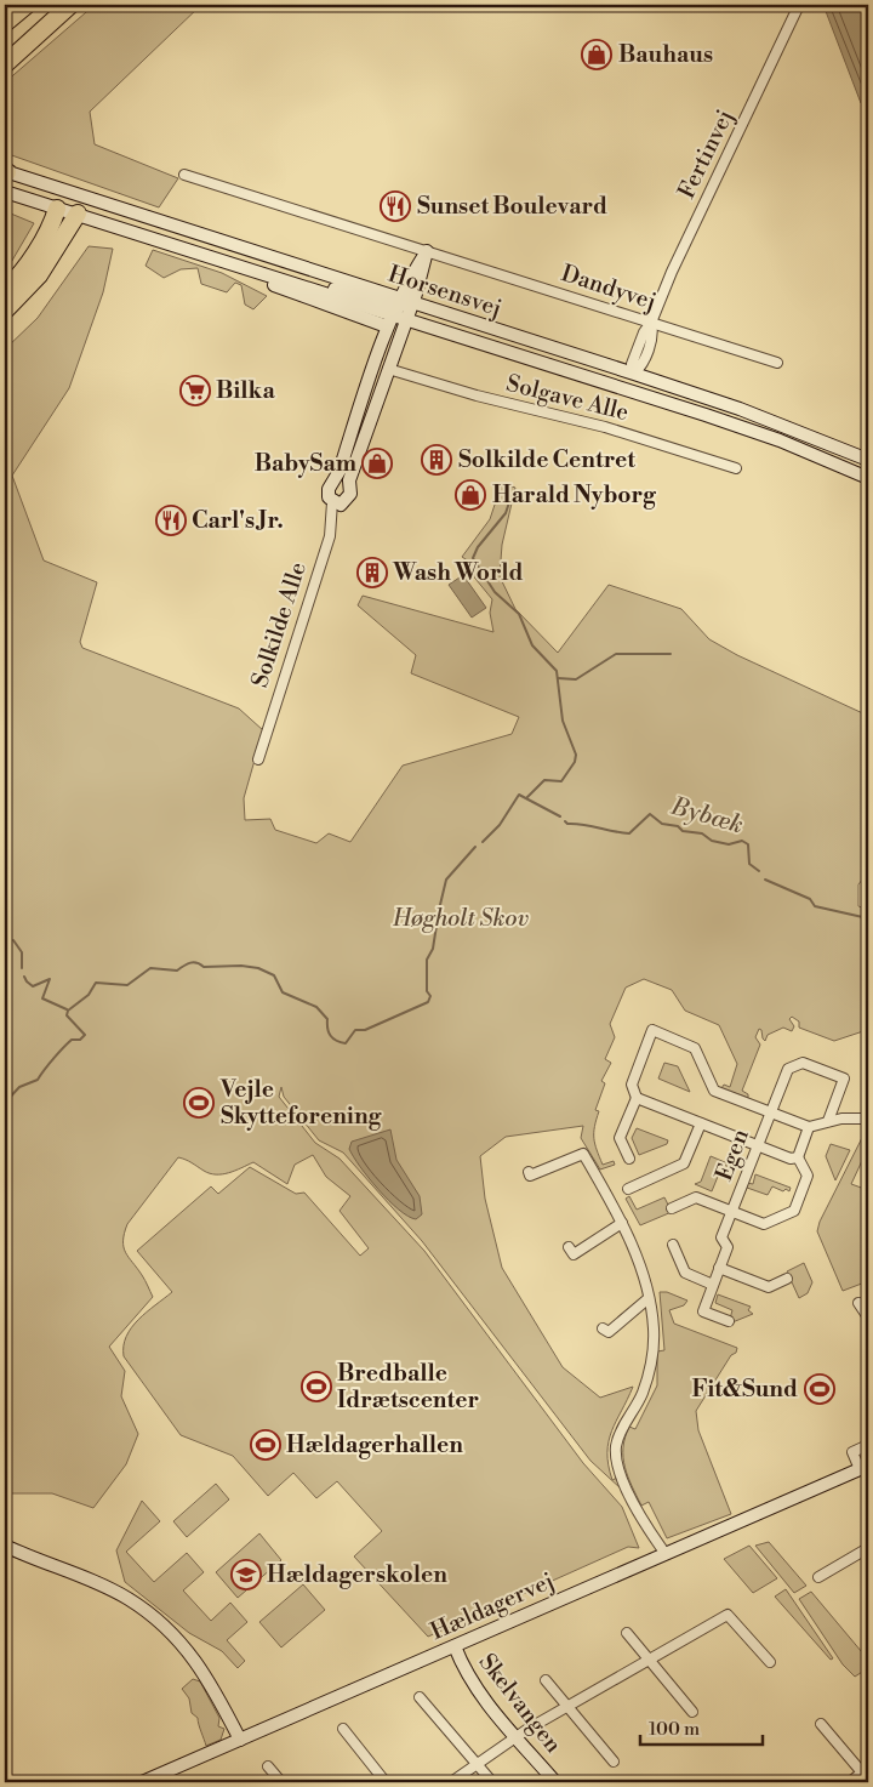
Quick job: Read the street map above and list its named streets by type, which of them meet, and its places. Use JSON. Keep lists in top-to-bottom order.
{
  "streets": {
    "main road": [
      "Horsensvej",
      "Solkilde Alle",
      "Hældagervej",
      "Skelvangen"
    ],
    "street": [
      "Fertinvej",
      "Dandyvej",
      "Solgave Alle",
      "Egen"
    ]
  },
  "crossings": [
    ["Fertinvej", "Dandyvej"],
    ["Fertinvej", "Horsensvej"],
    ["Horsensvej", "Solkilde Alle"],
    ["Solgave Alle", "Solkilde Alle"],
    ["Hældagervej", "Skelvangen"]
  ],
  "water": ["Bybæk"],
  "parks": ["Høgholt Skov"],
  "places": {
    "shop": ["Bauhaus", "BabySam", "Harald Nyborg"],
    "restaurant": ["Sunset Boulevard", "Carl's Jr."],
    "supermarket": ["Bilka"],
    "building": ["Solkilde Centret", "Wash World"],
    "sports": [
      "Vejle Skytteforening",
      "Bredballe Idrætscenter",
      "Fit&Sund",
      "Hældagerhallen"
    ],
    "school or university": ["Hældagerskolen"]
  },
  "scale_bar": "100 m"
}
